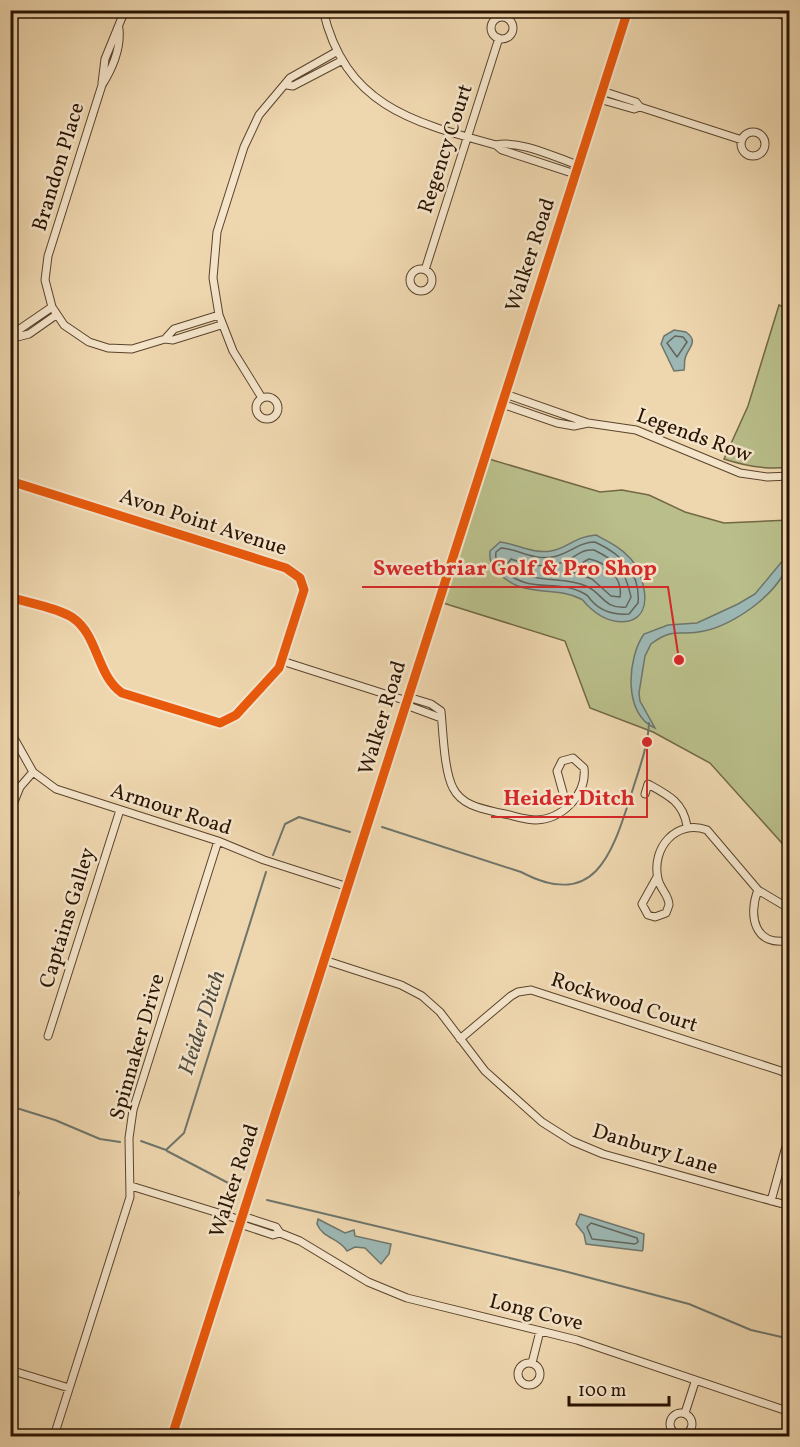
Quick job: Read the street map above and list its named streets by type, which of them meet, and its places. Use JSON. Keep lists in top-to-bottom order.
{
  "streets": {
    "street": [
      "Regency Court",
      "Brandon Place",
      "Walker Road",
      "Legends Row",
      "Avon Point Avenue",
      "Armour Road",
      "Captains Galley",
      "Rockwood Court",
      "Spinnaker Drive",
      "Danbury Lane",
      "Long Cove"
    ]
  },
  "crossings": [
    ["Walker Road", "Legends Row"],
    ["Walker Road", "Armour Road"],
    ["Walker Road", "Danbury Lane"],
    ["Walker Road", "Long Cove"],
    ["Armour Road", "Captains Galley"],
    ["Armour Road", "Spinnaker Drive"],
    ["Rockwood Court", "Danbury Lane"],
    ["Spinnaker Drive", "Long Cove"]
  ],
  "water": ["Heider Ditch"],
  "places": ["Sweetbriar Golf & Pro Shop", "Heider Ditch"],
  "scale_bar": "100 m"
}
